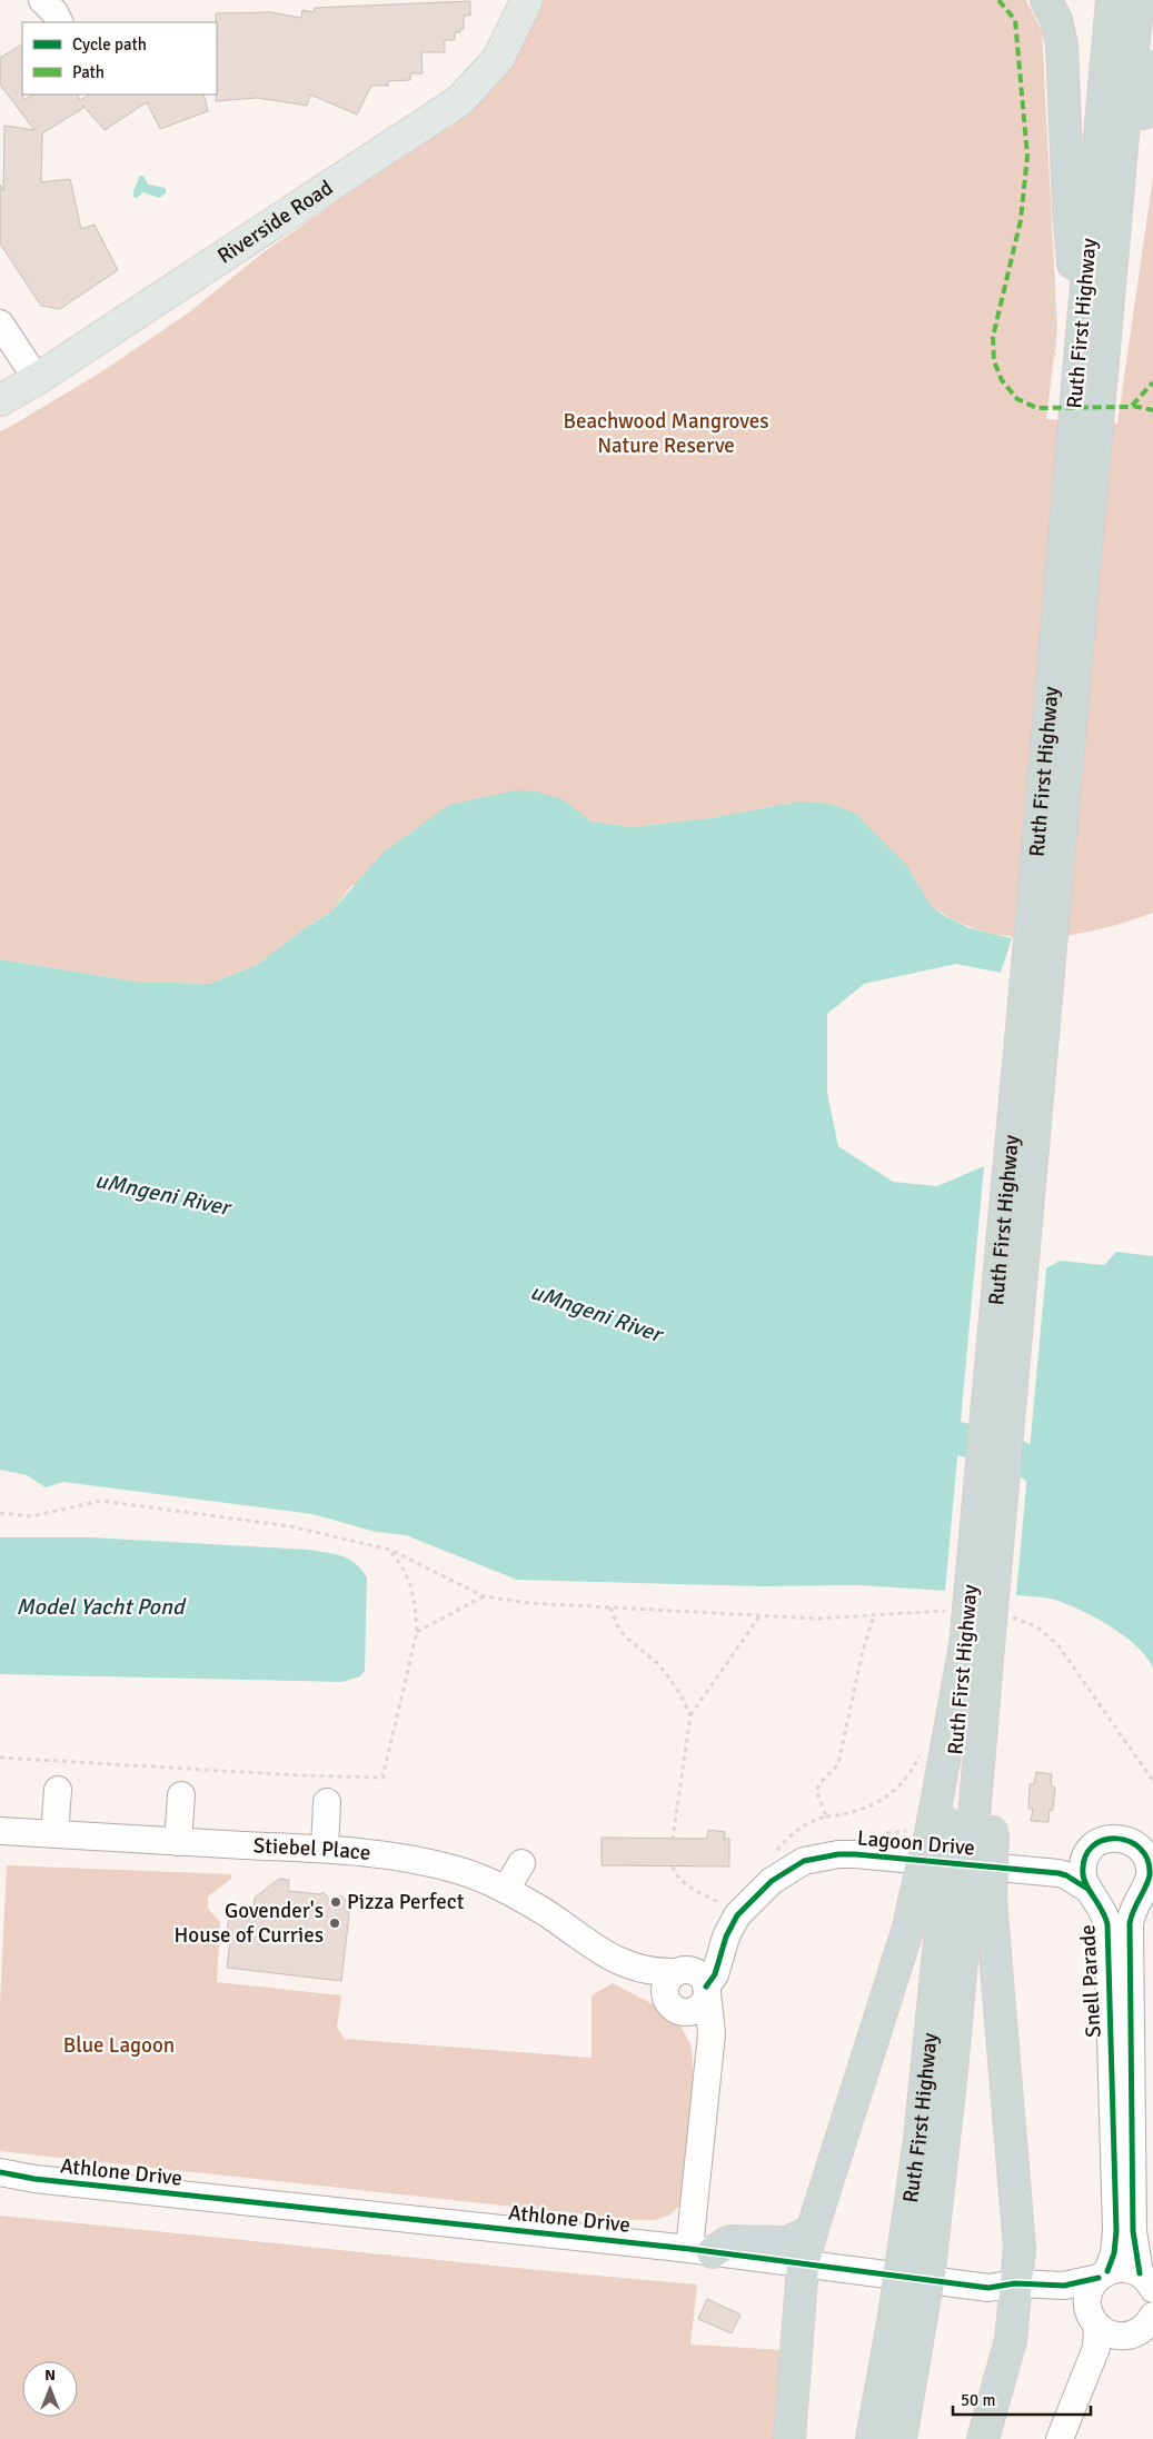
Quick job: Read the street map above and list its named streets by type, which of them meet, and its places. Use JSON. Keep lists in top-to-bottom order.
{
  "streets": {
    "highway": ["Ruth First Highway"],
    "main road": ["Riverside Road"],
    "street": [
      "Lagoon Drive",
      "Stiebel Place",
      "Snell Parade",
      "Athlone Drive"
    ]
  },
  "crossings": [
    ["Lagoon Drive", "Stiebel Place"],
    ["Lagoon Drive", "Snell Parade"],
    ["Snell Parade", "Athlone Drive"]
  ],
  "water": ["uMngeni River", "Model Yacht Pond"],
  "parks": ["Beachwood Mangroves Nature Reserve", "Blue Lagoon"],
  "places": ["Pizza Perfect", "Govender's House of Curries"],
  "legend": ["Cycle path", "Path"],
  "scale_bar": "50 m",
  "north": "top"
}
